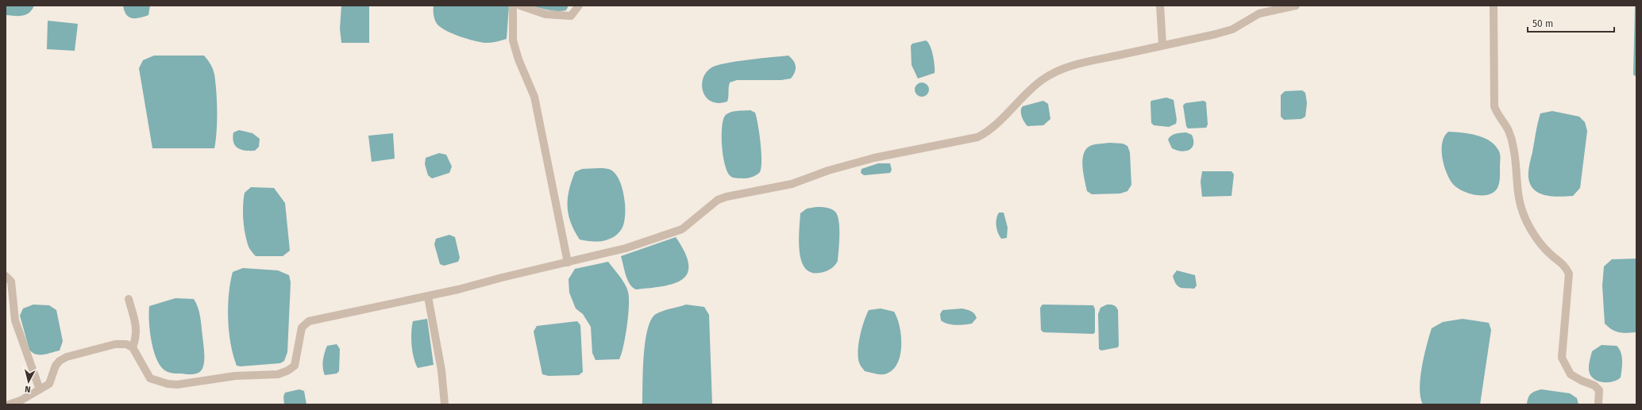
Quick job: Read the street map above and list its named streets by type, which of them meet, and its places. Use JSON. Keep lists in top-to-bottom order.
{
  "scale_bar": "50 m",
  "north": "bottom"
}
